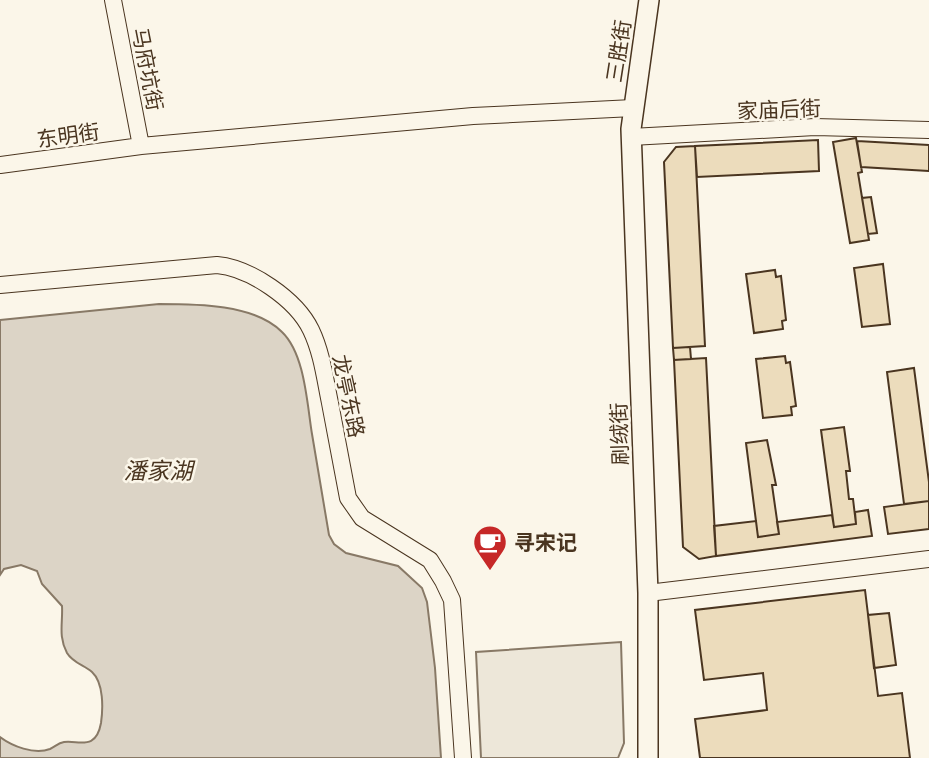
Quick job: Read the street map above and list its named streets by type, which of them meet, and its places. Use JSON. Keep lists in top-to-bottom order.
{
  "streets": {
    "street": [
      "三胜街",
      "马府坑街",
      "家庙后街",
      "东明街",
      "龙亭东路",
      "刷绒街"
    ]
  },
  "crossings": [
    ["三胜街", "东明街"],
    ["三胜街", "刷绒街"],
    ["马府坑街", "东明街"],
    ["家庙后街", "刷绒街"],
    ["东明街", "刷绒街"]
  ],
  "water": ["潘家湖"],
  "places": {
    "cafe": ["寻宋记"]
  }
}
